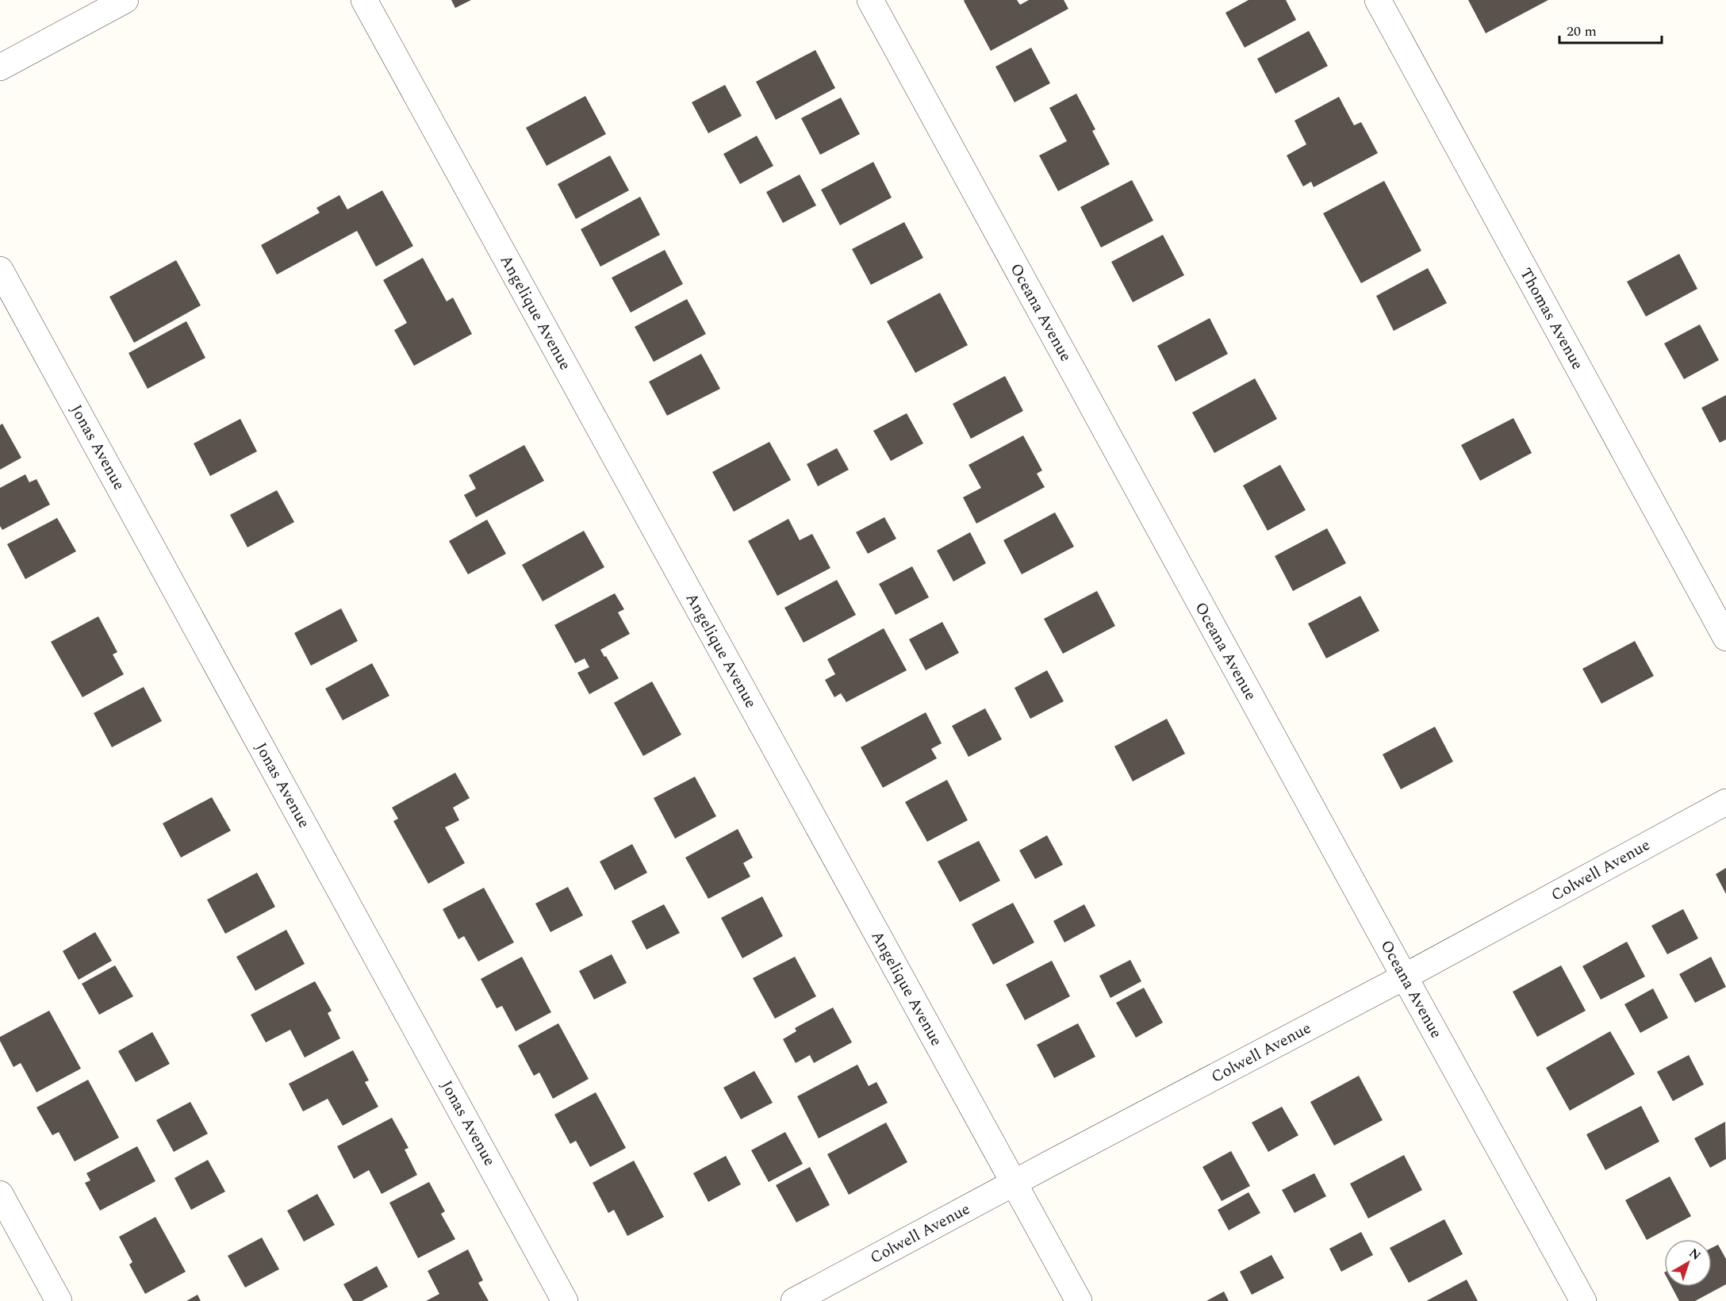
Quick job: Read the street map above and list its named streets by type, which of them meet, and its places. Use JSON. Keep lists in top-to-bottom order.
{
  "streets": {
    "street": [
      "Angelique Avenue",
      "Oceana Avenue",
      "Thomas Avenue",
      "Jonas Avenue",
      "Colwell Avenue"
    ]
  },
  "crossings": [
    ["Angelique Avenue", "Colwell Avenue"],
    ["Oceana Avenue", "Colwell Avenue"]
  ],
  "scale_bar": "20 m",
  "north": "top right"
}
